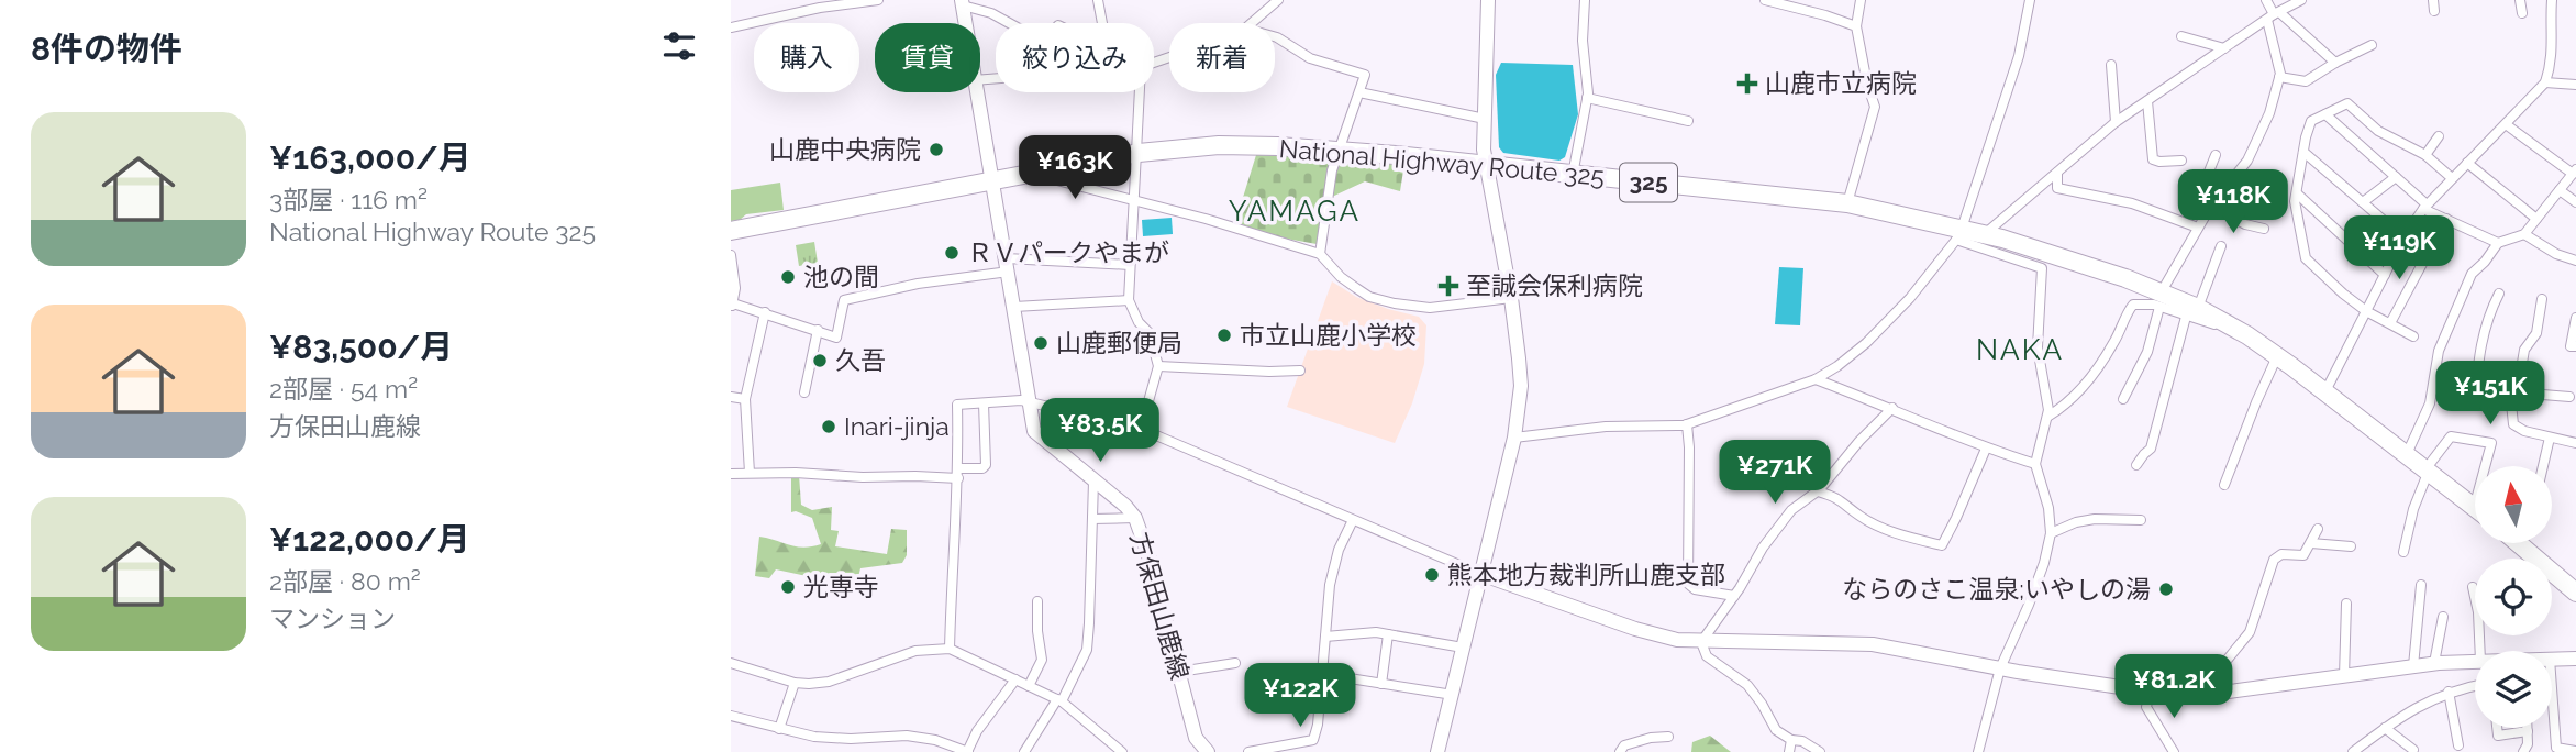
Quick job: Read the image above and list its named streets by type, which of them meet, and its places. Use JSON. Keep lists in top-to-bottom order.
{
  "streets": {
    "highway": ["National Highway Route 325", "325"],
    "street": ["方保田山鹿線"]
  },
  "crossings": [
    ["National Highway Route 325", "方保田山鹿線"]
  ],
  "districts": ["YAMAGA", "NAKA"],
  "places": {
    "health": ["山鹿市立病院", "至誠会保利病院"],
    "other": [
      "山鹿中央病院",
      "ＲＶパークやまが",
      "池の間",
      "市立山鹿小学校",
      "山鹿郵便局",
      "久吾",
      "Inari-jinja",
      "熊本地方裁判所山鹿支部",
      "光専寺",
      "ならのさこ温泉;いやしの湯"
    ]
  },
  "north": "top",
  "page": {
    "heading": "8件の物件",
    "chip": [
      "購入",
      "賃貸",
      "絞り込み",
      "新着"
    ],
    "list": [
      {
        "name": "¥163,000/月",
        "note": "3部屋 · 116 m² · National Highway Route 325"
      },
      {
        "name": "¥83,500/月",
        "note": "2部屋 · 54 m² · 方保田山鹿線"
      },
      {
        "name": "¥122,000/月",
        "note": "2部屋 · 80 m² · マンション"
      }
    ],
    "price": [
      "¥163K",
      "¥118K",
      "¥119K",
      "¥151K",
      "¥83.5K",
      "¥271K",
      "¥81.2K",
      "¥122K"
    ]
  }
}
